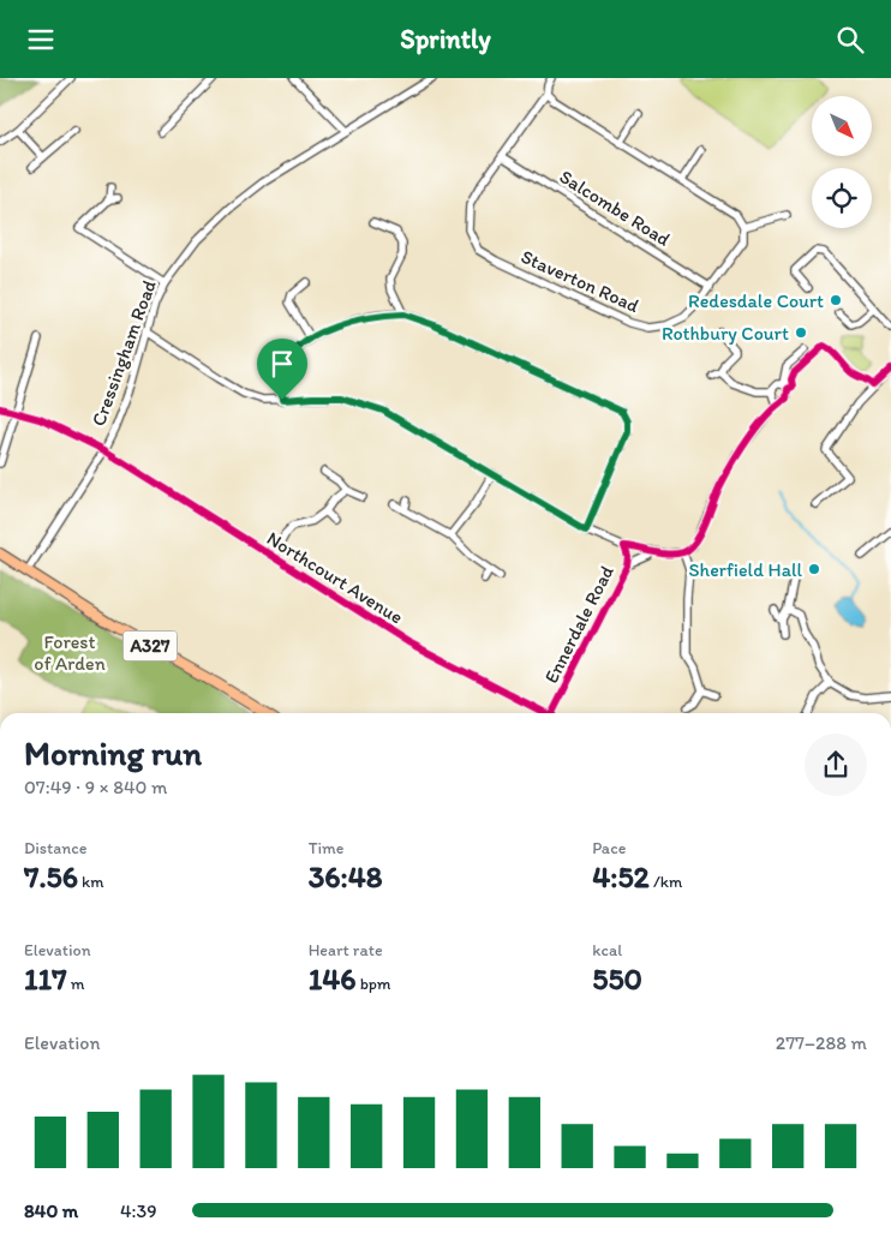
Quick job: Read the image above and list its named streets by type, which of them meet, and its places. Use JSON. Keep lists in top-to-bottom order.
{
  "streets": {
    "main road": ["A327"],
    "street": [
      "Salcombe Road",
      "Staverton Road",
      "Cressingham Road",
      "Northcourt Avenue",
      "Ennerdale Road"
    ]
  },
  "crossings": [
    ["Salcombe Road", "Staverton Road"],
    ["Cressingham Road", "Northcourt Avenue"],
    ["Cressingham Road", "A327"]
  ],
  "parks": ["Forest of Arden"],
  "places": ["Redesdale Court", "Rothbury Court", "Sherfield Hall"],
  "north": "bottom right",
  "page": {
    "header": "Sprintly",
    "heading": ["Morning run", "07:49 · 9 × 840 m"],
    "stats": [
      ["Distance", "7.56 km"],
      ["Time", "36:48"],
      ["Pace", "4:52 /km"],
      ["Elevation", "117 m"],
      ["Heart rate", "146 bpm"],
      ["kcal", "550"]
    ],
    "chart": ["Elevation", "277–288 m"],
    "list": [
      {
        "name": "840 m",
        "note": "4:39"
      }
    ]
  }
}
